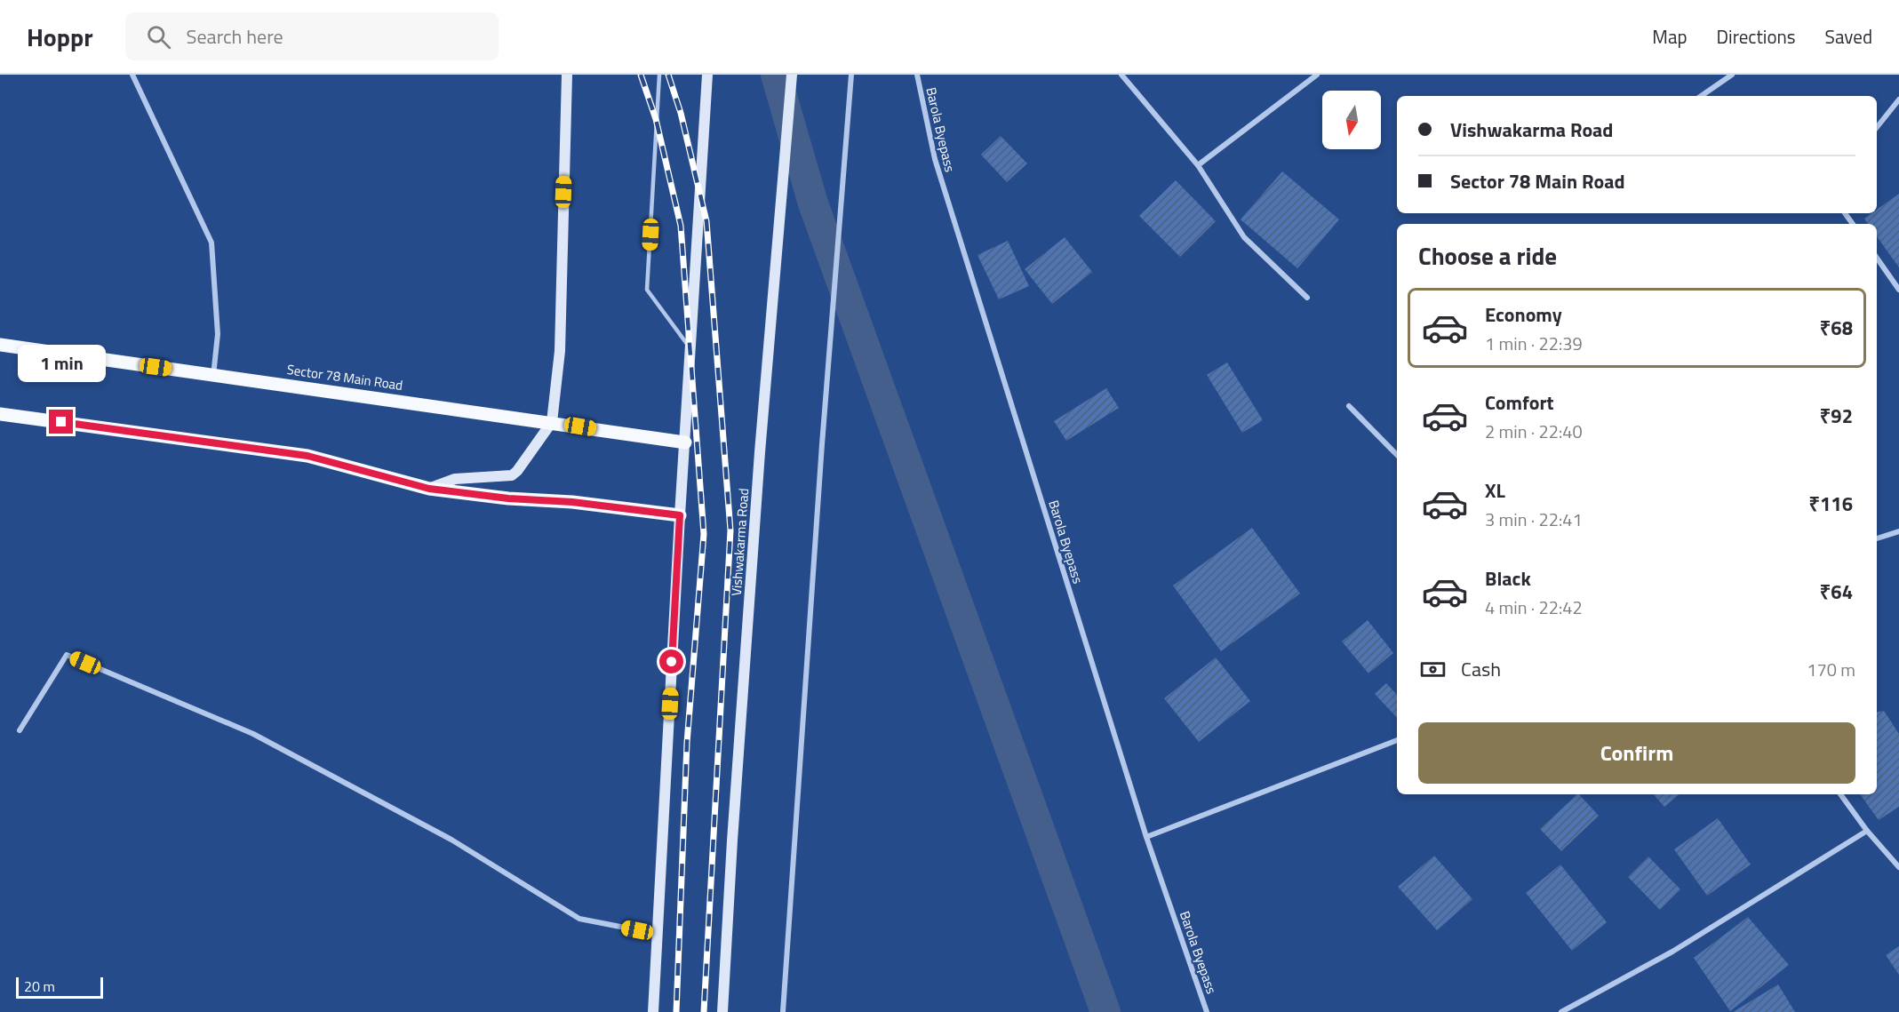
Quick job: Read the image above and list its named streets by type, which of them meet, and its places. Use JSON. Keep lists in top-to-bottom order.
{
  "streets": {
    "main road": ["Sector 78 Main Road", "Vishwakarma Road"],
    "street": ["Barola Byepass"]
  },
  "scale_bar": "20 m",
  "north": "bottom",
  "page": {
    "header": "Hoppr",
    "search": "Search here",
    "nav": ["Map", "Directions", "Saved"],
    "banner": ["Vishwakarma Road", "Sector 78 Main Road"],
    "heading": "Choose a ride",
    "list": [
      {
        "name": "Economy",
        "note": "1 min · 22:39",
        "value": "₹68"
      },
      {
        "name": "Comfort",
        "note": "2 min · 22:40",
        "value": "₹92"
      },
      {
        "name": "XL",
        "note": "3 min · 22:41",
        "value": "₹116"
      },
      {
        "name": "Black",
        "note": "4 min · 22:42",
        "value": "₹64"
      }
    ],
    "bubble": "1 min",
    "pay": ["Cash", "170 m"],
    "buttons": "Confirm",
    "scale": "20 m"
  }
}
